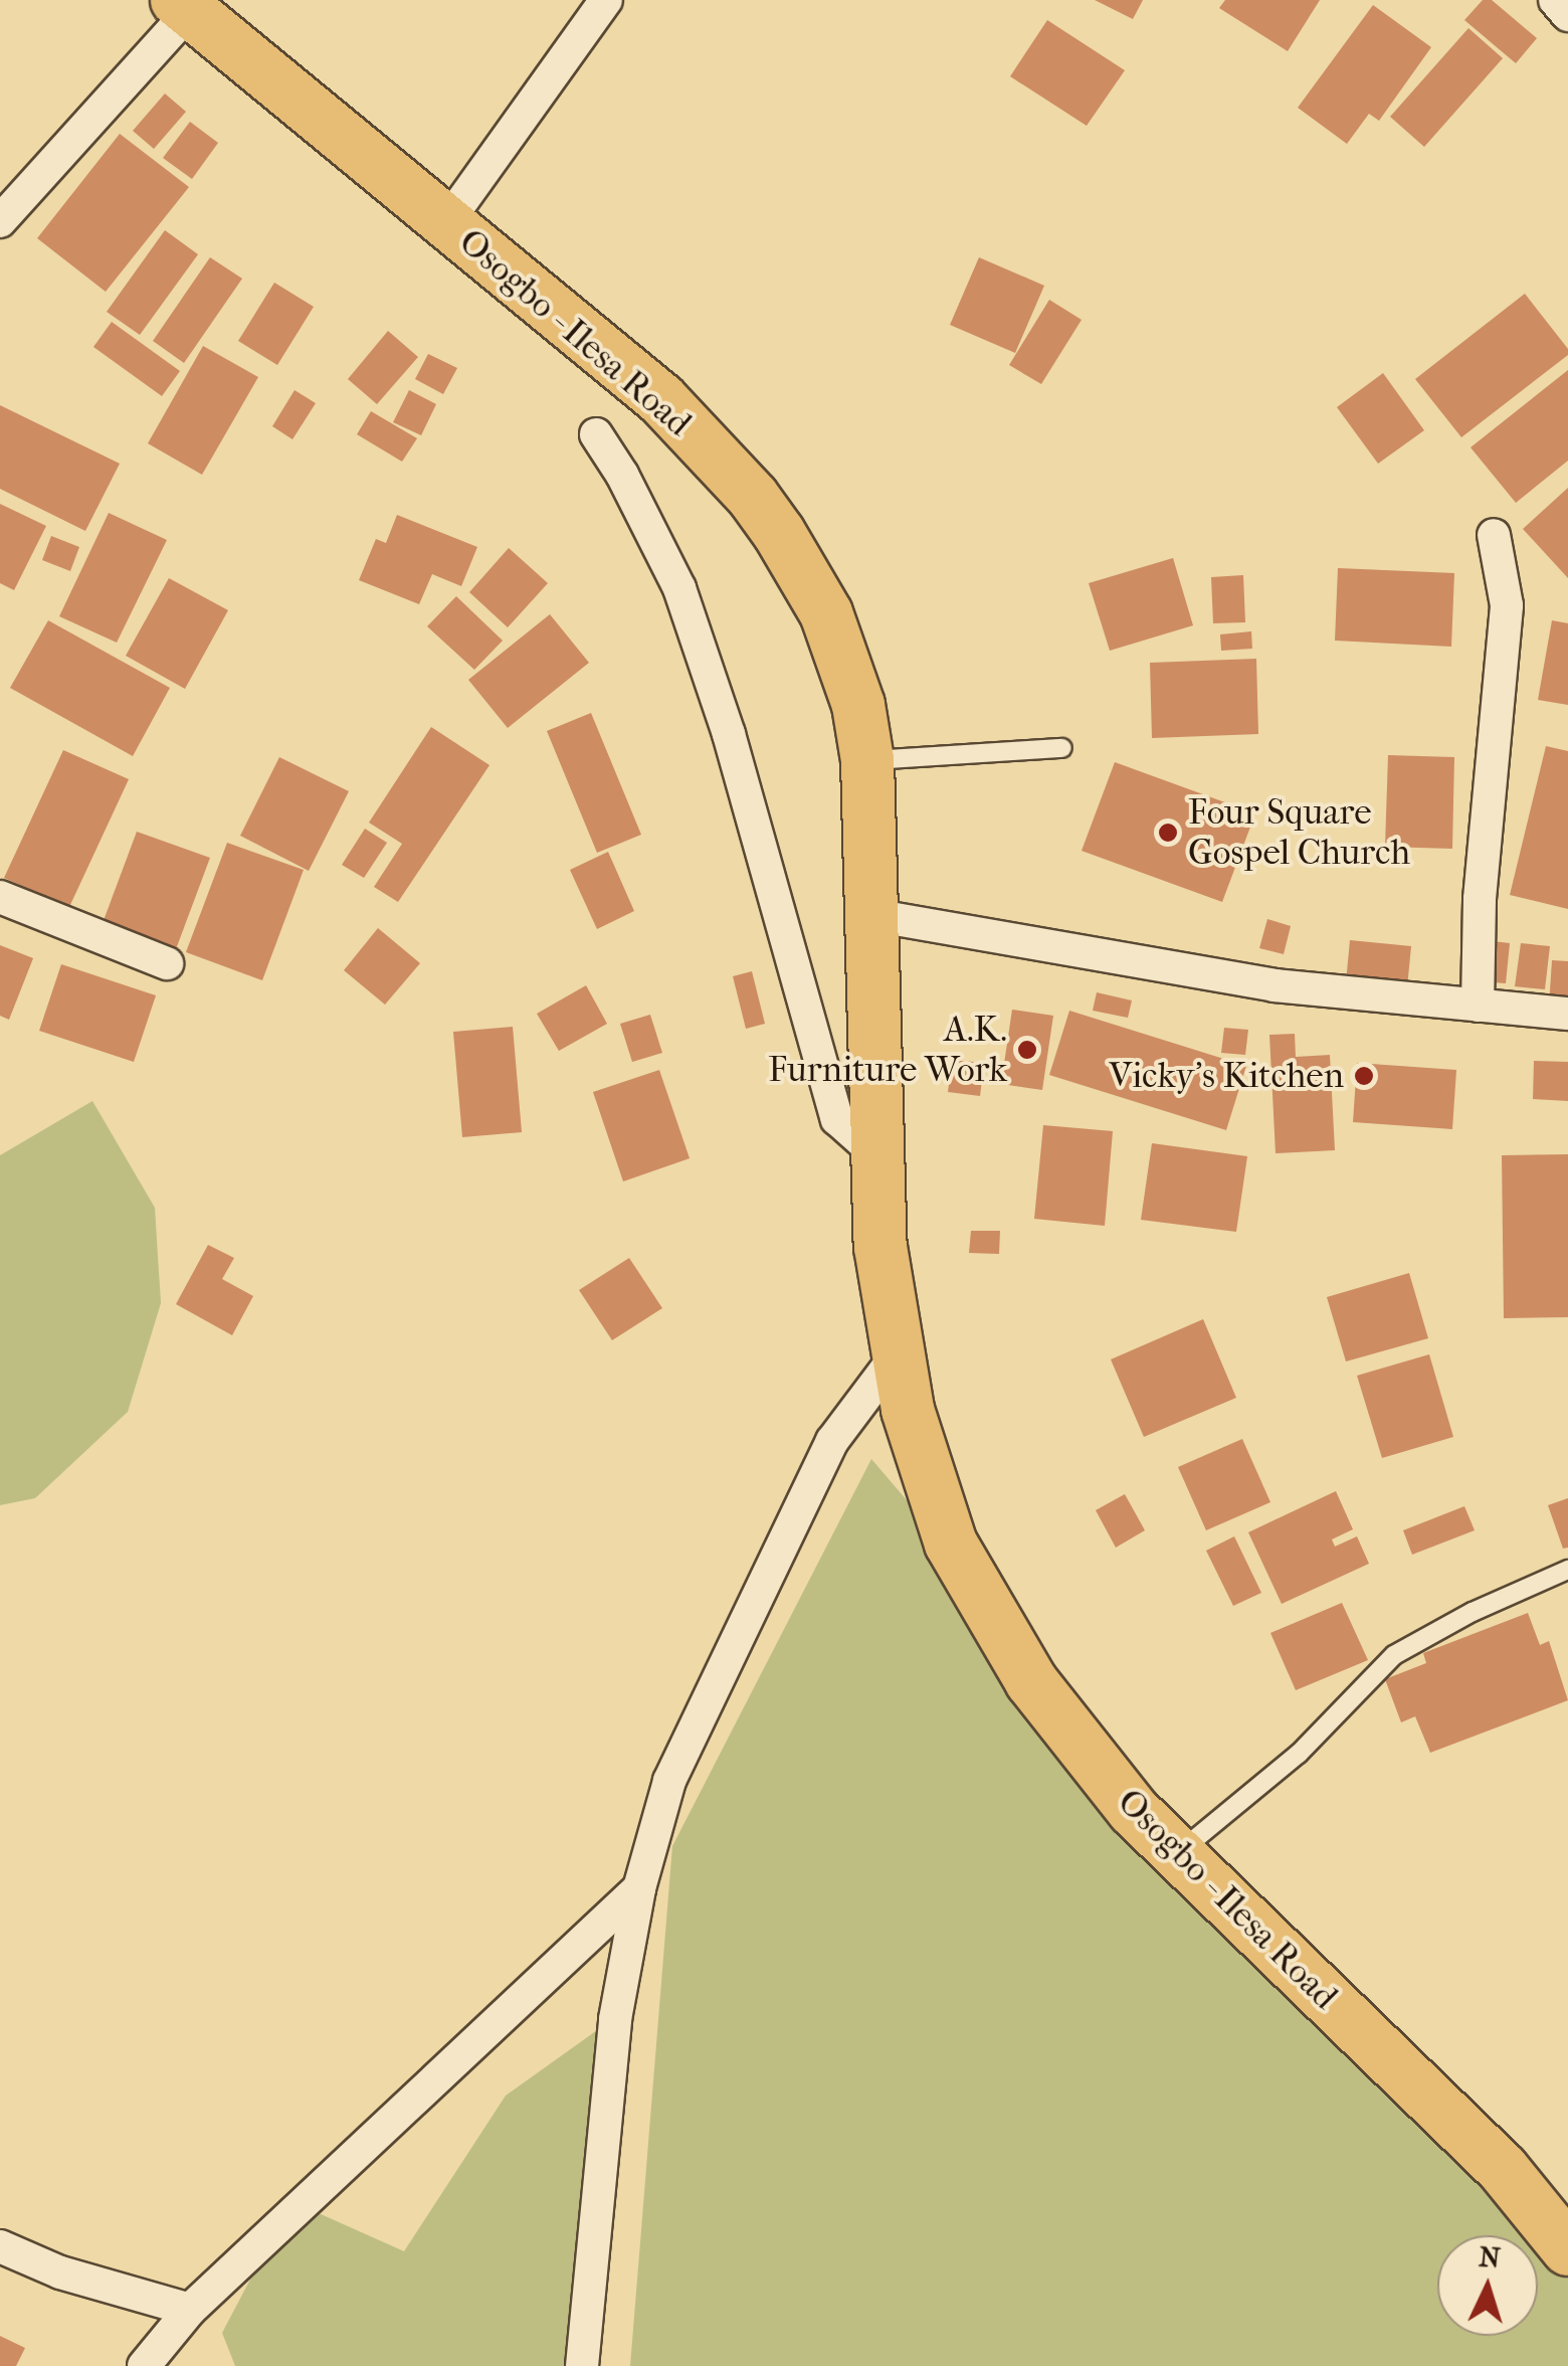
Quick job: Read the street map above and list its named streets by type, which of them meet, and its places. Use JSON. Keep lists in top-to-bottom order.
{
  "streets": {
    "main road": ["Osogbo - Ilesa Road"]
  },
  "places": ["Four Square Gospel Church", "A.K. Furniture Work", "Vicky's Kitchen"],
  "north": "top"
}
